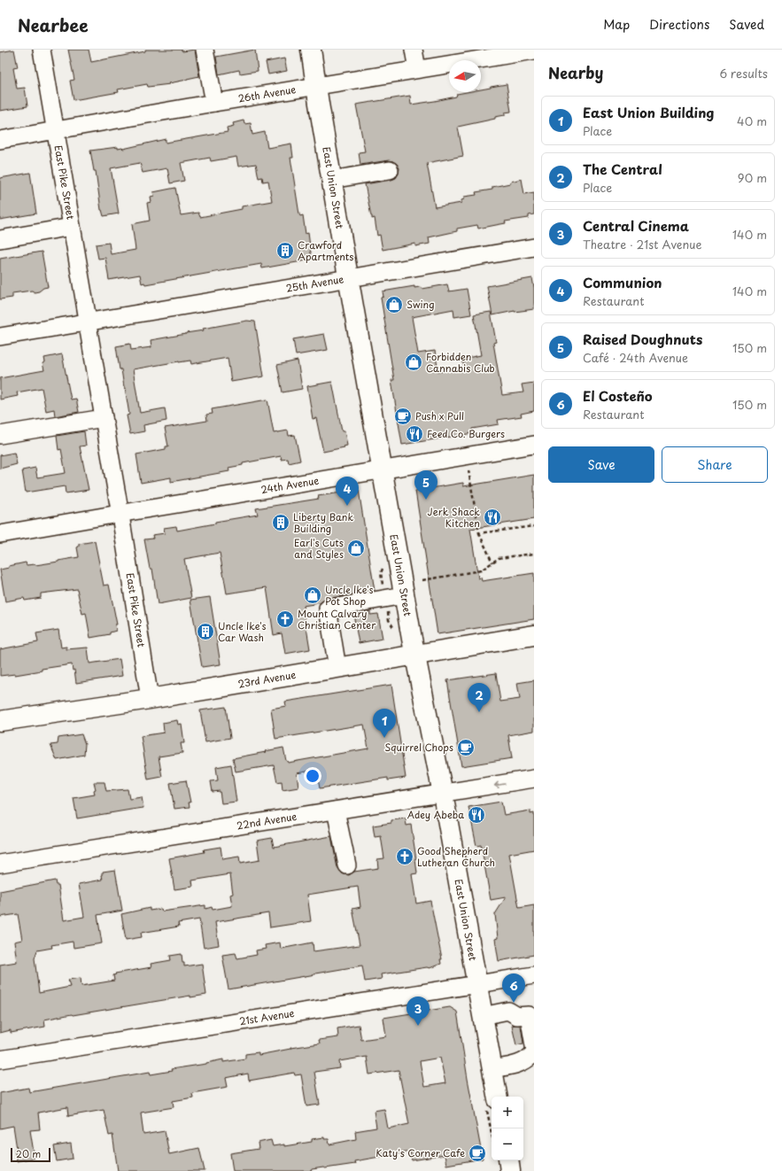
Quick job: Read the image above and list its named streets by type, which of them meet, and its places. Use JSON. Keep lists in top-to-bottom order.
{
  "streets": {
    "main road": ["East Union Street", "23rd Avenue"],
    "street": [
      "26th Avenue",
      "East Pike Street",
      "25th Avenue",
      "24th Avenue",
      "22nd Avenue",
      "21st Avenue"
    ]
  },
  "crossings": [
    ["26th Avenue", "East Pike Street"],
    ["26th Avenue", "East Union Street"],
    ["East Pike Street", "25th Avenue"],
    ["East Pike Street", "24th Avenue"],
    ["East Pike Street", "23rd Avenue"],
    ["East Union Street", "25th Avenue"],
    ["East Union Street", "24th Avenue"],
    ["East Union Street", "23rd Avenue"],
    ["East Union Street", "22nd Avenue"],
    ["East Union Street", "21st Avenue"]
  ],
  "places": {
    "building": ["Crawford Apartments", "Liberty Bank Building", "Uncle Ike's Car Wash"],
    "shop": [
      "Swing",
      "Forbidden Cannabis Club",
      "Earl's Cuts and Styles",
      "Uncle Ike's Pot Shop"
    ],
    "cafe": ["Push x Pull", "Squirrel Chops", "Katy's Corner Cafe"],
    "restaurant": ["Feed Co. Burgers", "Jerk Shack Kitchen", "Adey Abeba"],
    "church": ["Mount Calvary Christian Center", "Good Shepherd Lutheran Church"]
  },
  "scale_bar": "20 m",
  "north": "left",
  "page": {
    "header": "Nearbee",
    "nav": ["Map", "Directions", "Saved"],
    "heading": ["Nearby", "6 results"],
    "list": [
      {
        "mark": "1",
        "name": "East Union Building",
        "note": "Place",
        "value": "40 m"
      },
      {
        "mark": "2",
        "name": "The Central",
        "note": "Place",
        "value": "90 m"
      },
      {
        "mark": "3",
        "name": "Central Cinema",
        "note": "Theatre · 21st Avenue",
        "value": "140 m"
      },
      {
        "mark": "4",
        "name": "Communion",
        "note": "Restaurant",
        "value": "140 m"
      },
      {
        "mark": "5",
        "name": "Raised Doughnuts",
        "note": "Café · 24th Avenue",
        "value": "150 m"
      },
      {
        "mark": "6",
        "name": "El Costeño",
        "note": "Restaurant",
        "value": "150 m"
      }
    ],
    "buttons": ["Save", "Share"],
    "pins": [
      "5",
      "4",
      "2",
      "1",
      "6",
      "3"
    ],
    "map_buttons": ["+", "−"],
    "scale": "20 m"
  }
}
